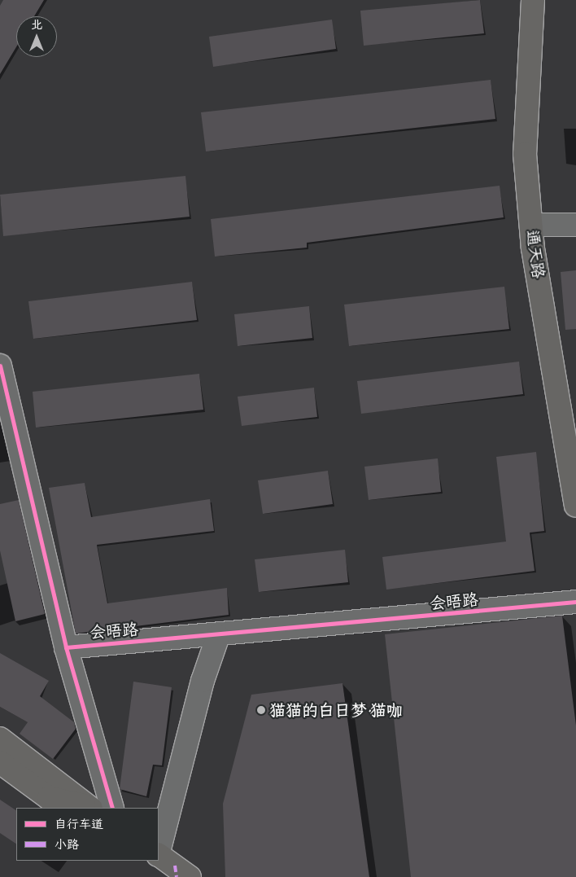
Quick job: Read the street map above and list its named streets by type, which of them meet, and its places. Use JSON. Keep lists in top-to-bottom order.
{
  "streets": {
    "main road": ["通天路"],
    "street": ["会晤路"]
  },
  "places": ["猫猫的白日梦·猫咖"],
  "legend": ["自行车道", "小路"],
  "north": "top"
}
